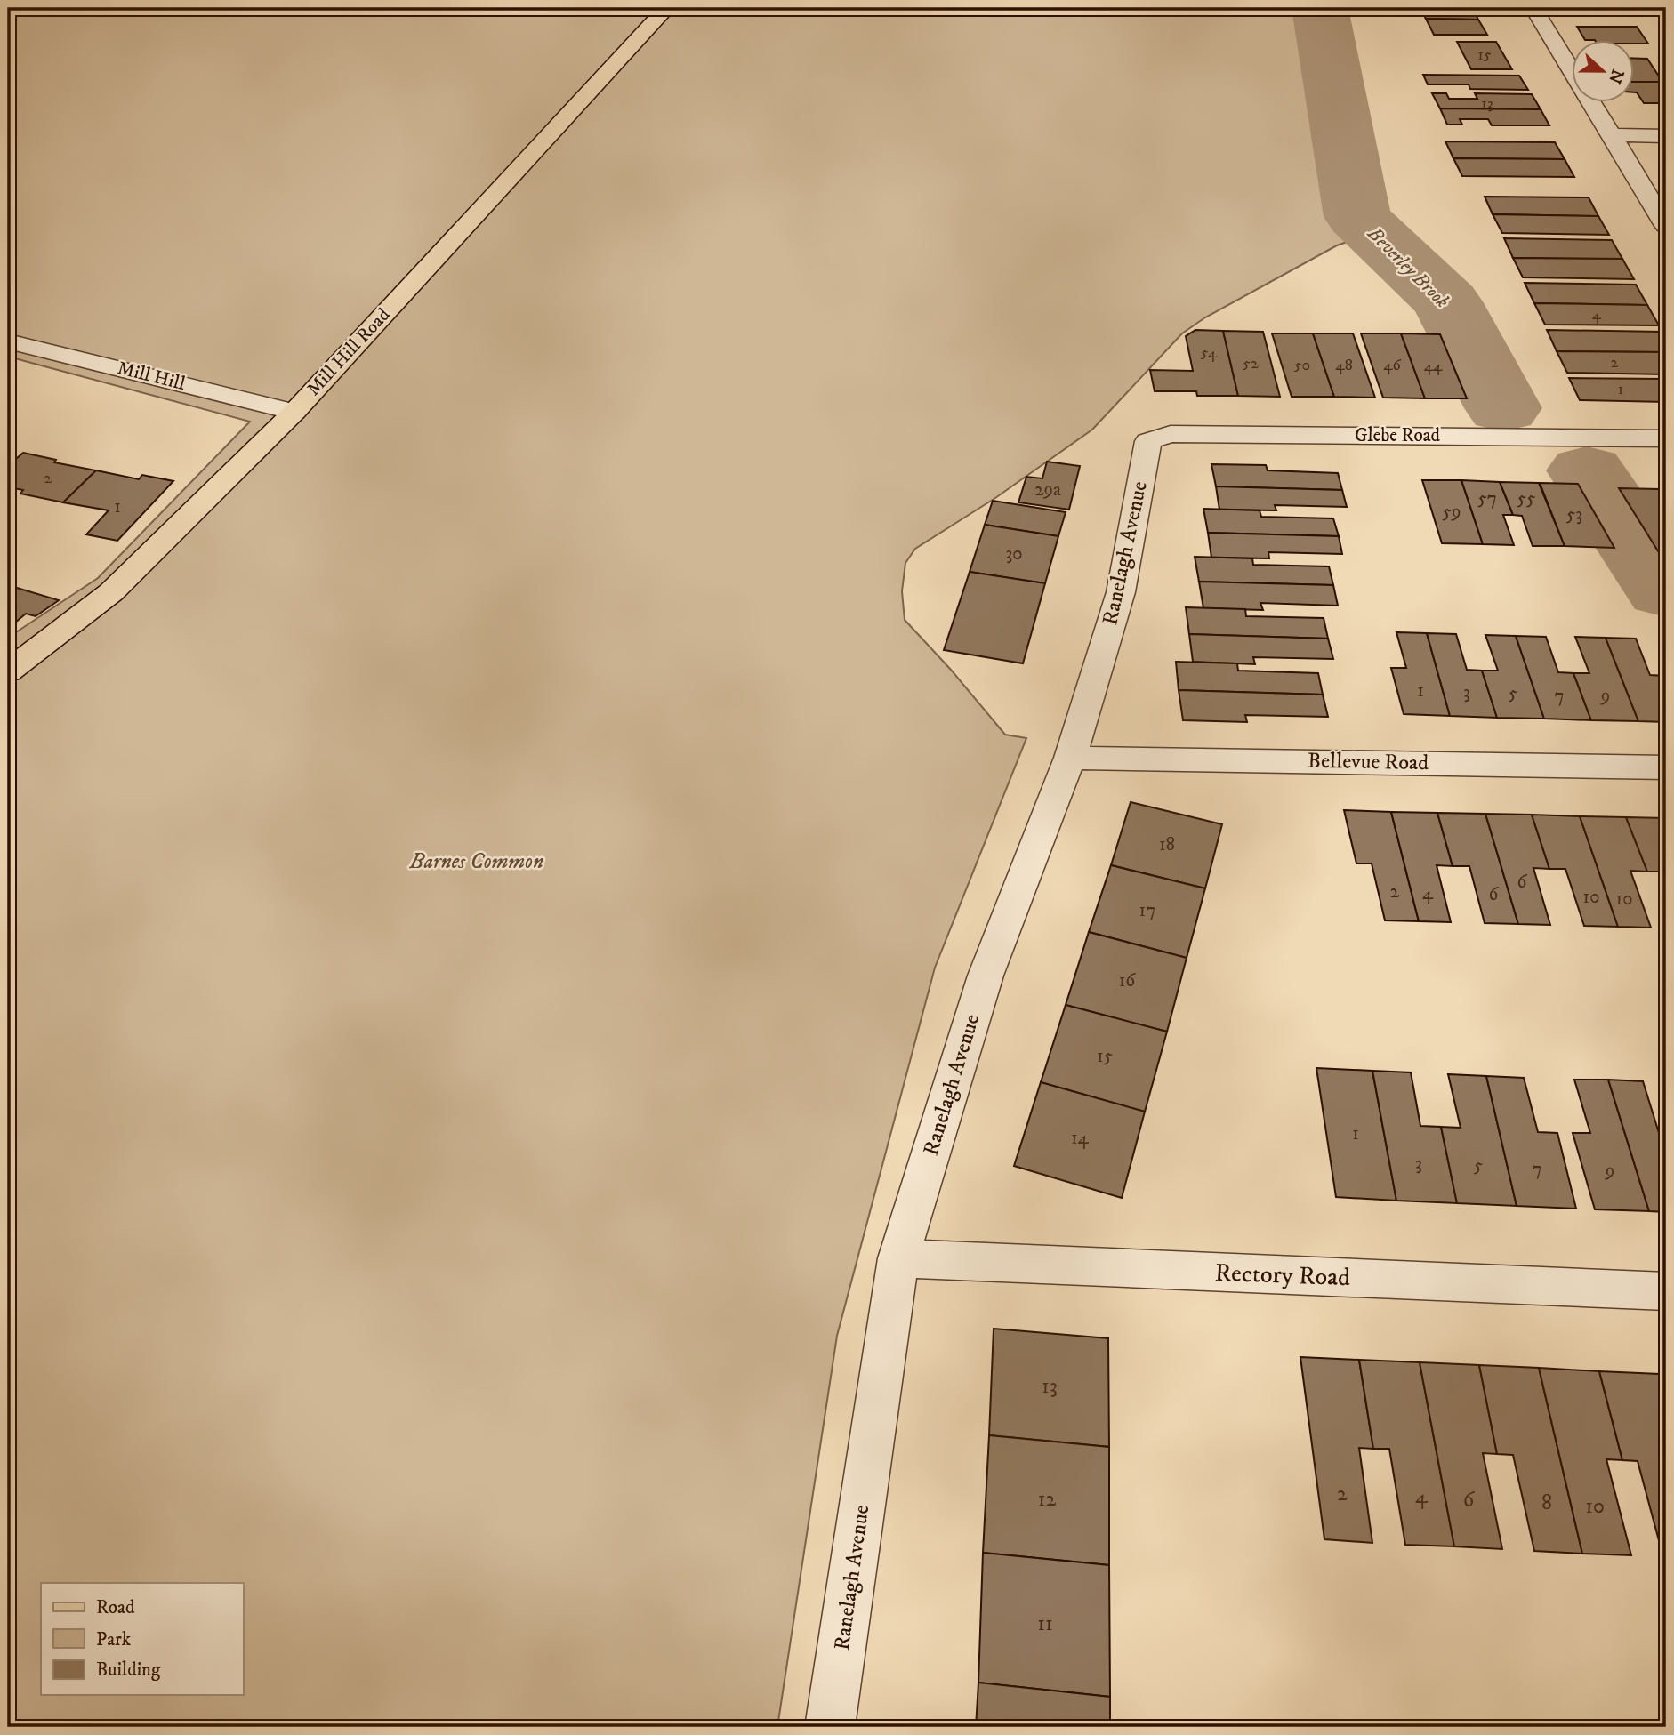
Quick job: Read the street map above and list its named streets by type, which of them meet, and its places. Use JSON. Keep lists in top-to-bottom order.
{
  "streets": {
    "main road": ["Mill Hill Road"],
    "street": [
      "Mill Hill",
      "Glebe Road",
      "Ranelagh Avenue",
      "Bellevue Road",
      "Rectory Road"
    ]
  },
  "crossings": [
    ["Mill Hill Road", "Mill Hill"],
    ["Glebe Road", "Ranelagh Avenue"],
    ["Ranelagh Avenue", "Bellevue Road"],
    ["Ranelagh Avenue", "Rectory Road"]
  ],
  "water": ["Beverley Brook"],
  "parks": ["Barnes Common"],
  "house_numbers": [
    "15",
    "13",
    "4",
    "54",
    "2",
    "52",
    "50",
    "48",
    "46",
    "44",
    "1",
    "2",
    "29a",
    "57",
    "55",
    "1",
    "59",
    "53",
    "30",
    "1",
    "3",
    "5",
    "7",
    "9",
    "18",
    "6",
    "2",
    "4",
    "6",
    "10",
    "10",
    "17",
    "16",
    "15",
    "1",
    "14",
    "3",
    "5",
    "7",
    "9",
    "13",
    "2",
    "4",
    "12",
    "6",
    "8",
    "10",
    "11"
  ],
  "legend": ["Road", "Park", "Building"],
  "north": "right"
}
